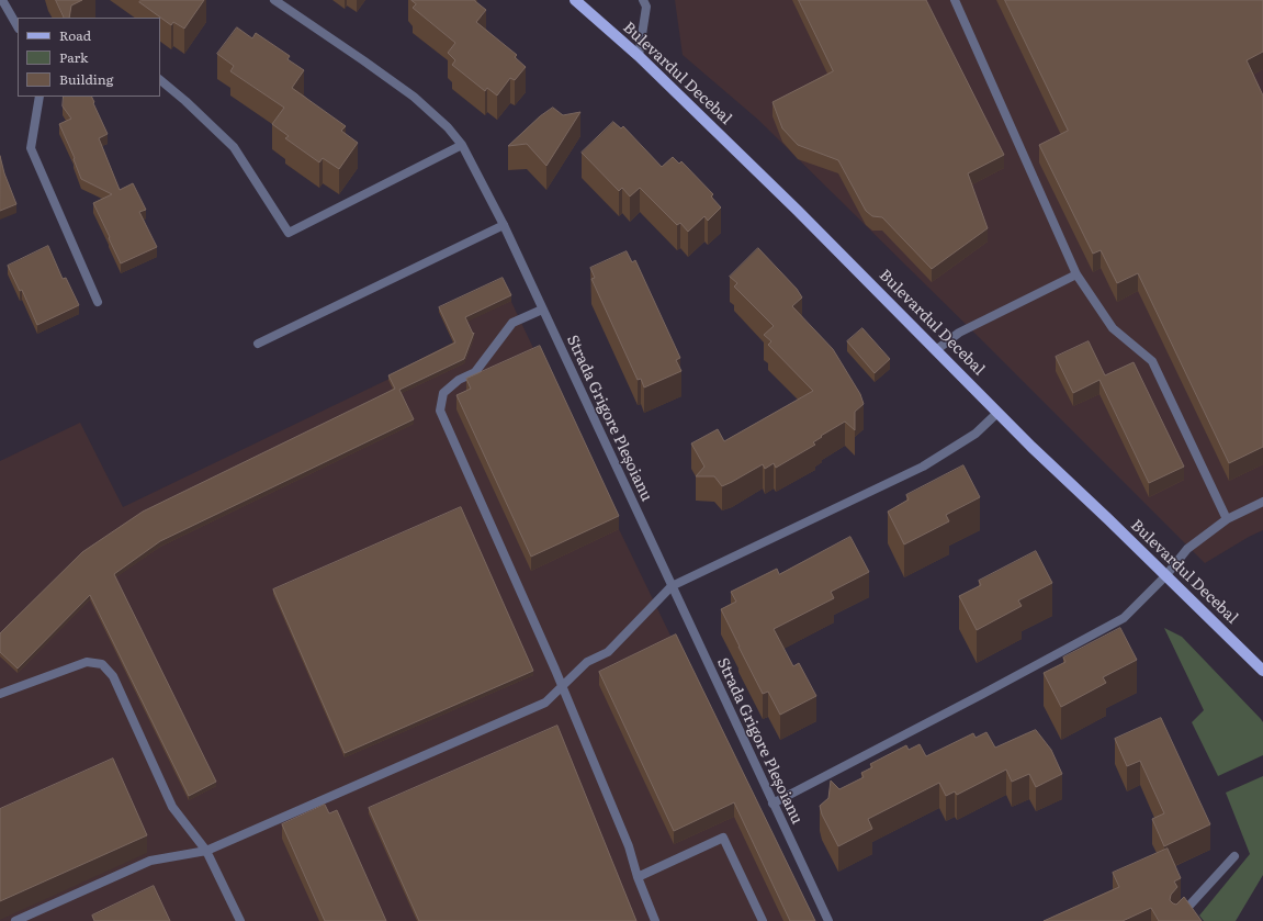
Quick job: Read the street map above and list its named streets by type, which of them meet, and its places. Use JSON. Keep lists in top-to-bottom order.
{
  "streets": {
    "main road": ["Bulevardul Decebal"],
    "street": ["Strada Grigore Pleșoianu"]
  },
  "legend": ["Road", "Park", "Building"]
}
